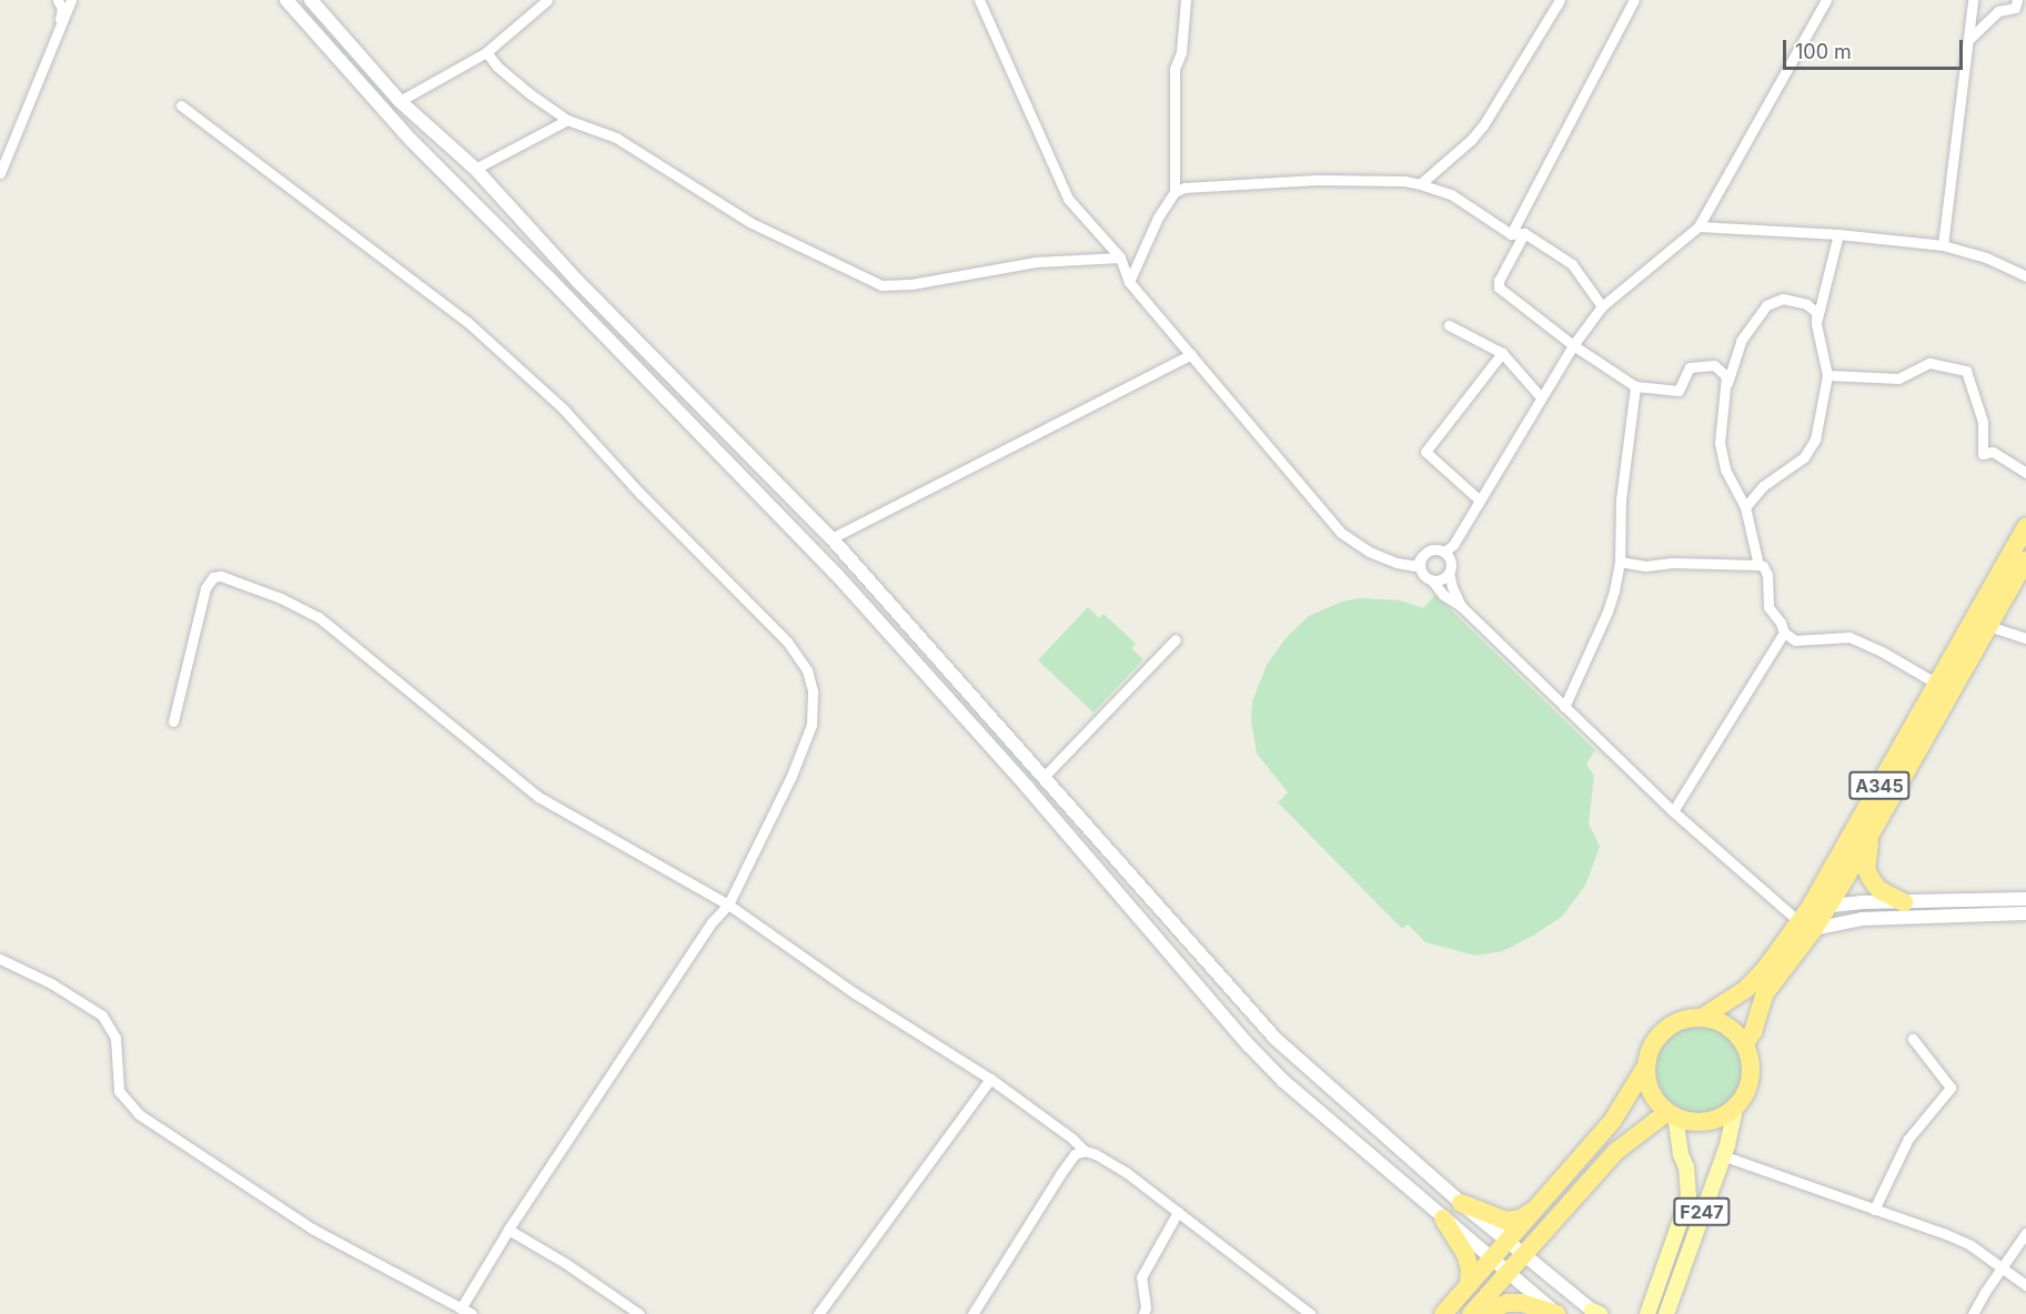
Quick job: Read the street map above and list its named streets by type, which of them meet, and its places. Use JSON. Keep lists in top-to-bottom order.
{
  "streets": {
    "highway": ["A345"],
    "main road": ["F247"]
  },
  "crossings": [
    ["A345", "F247"]
  ],
  "scale_bar": "100 m"
}
